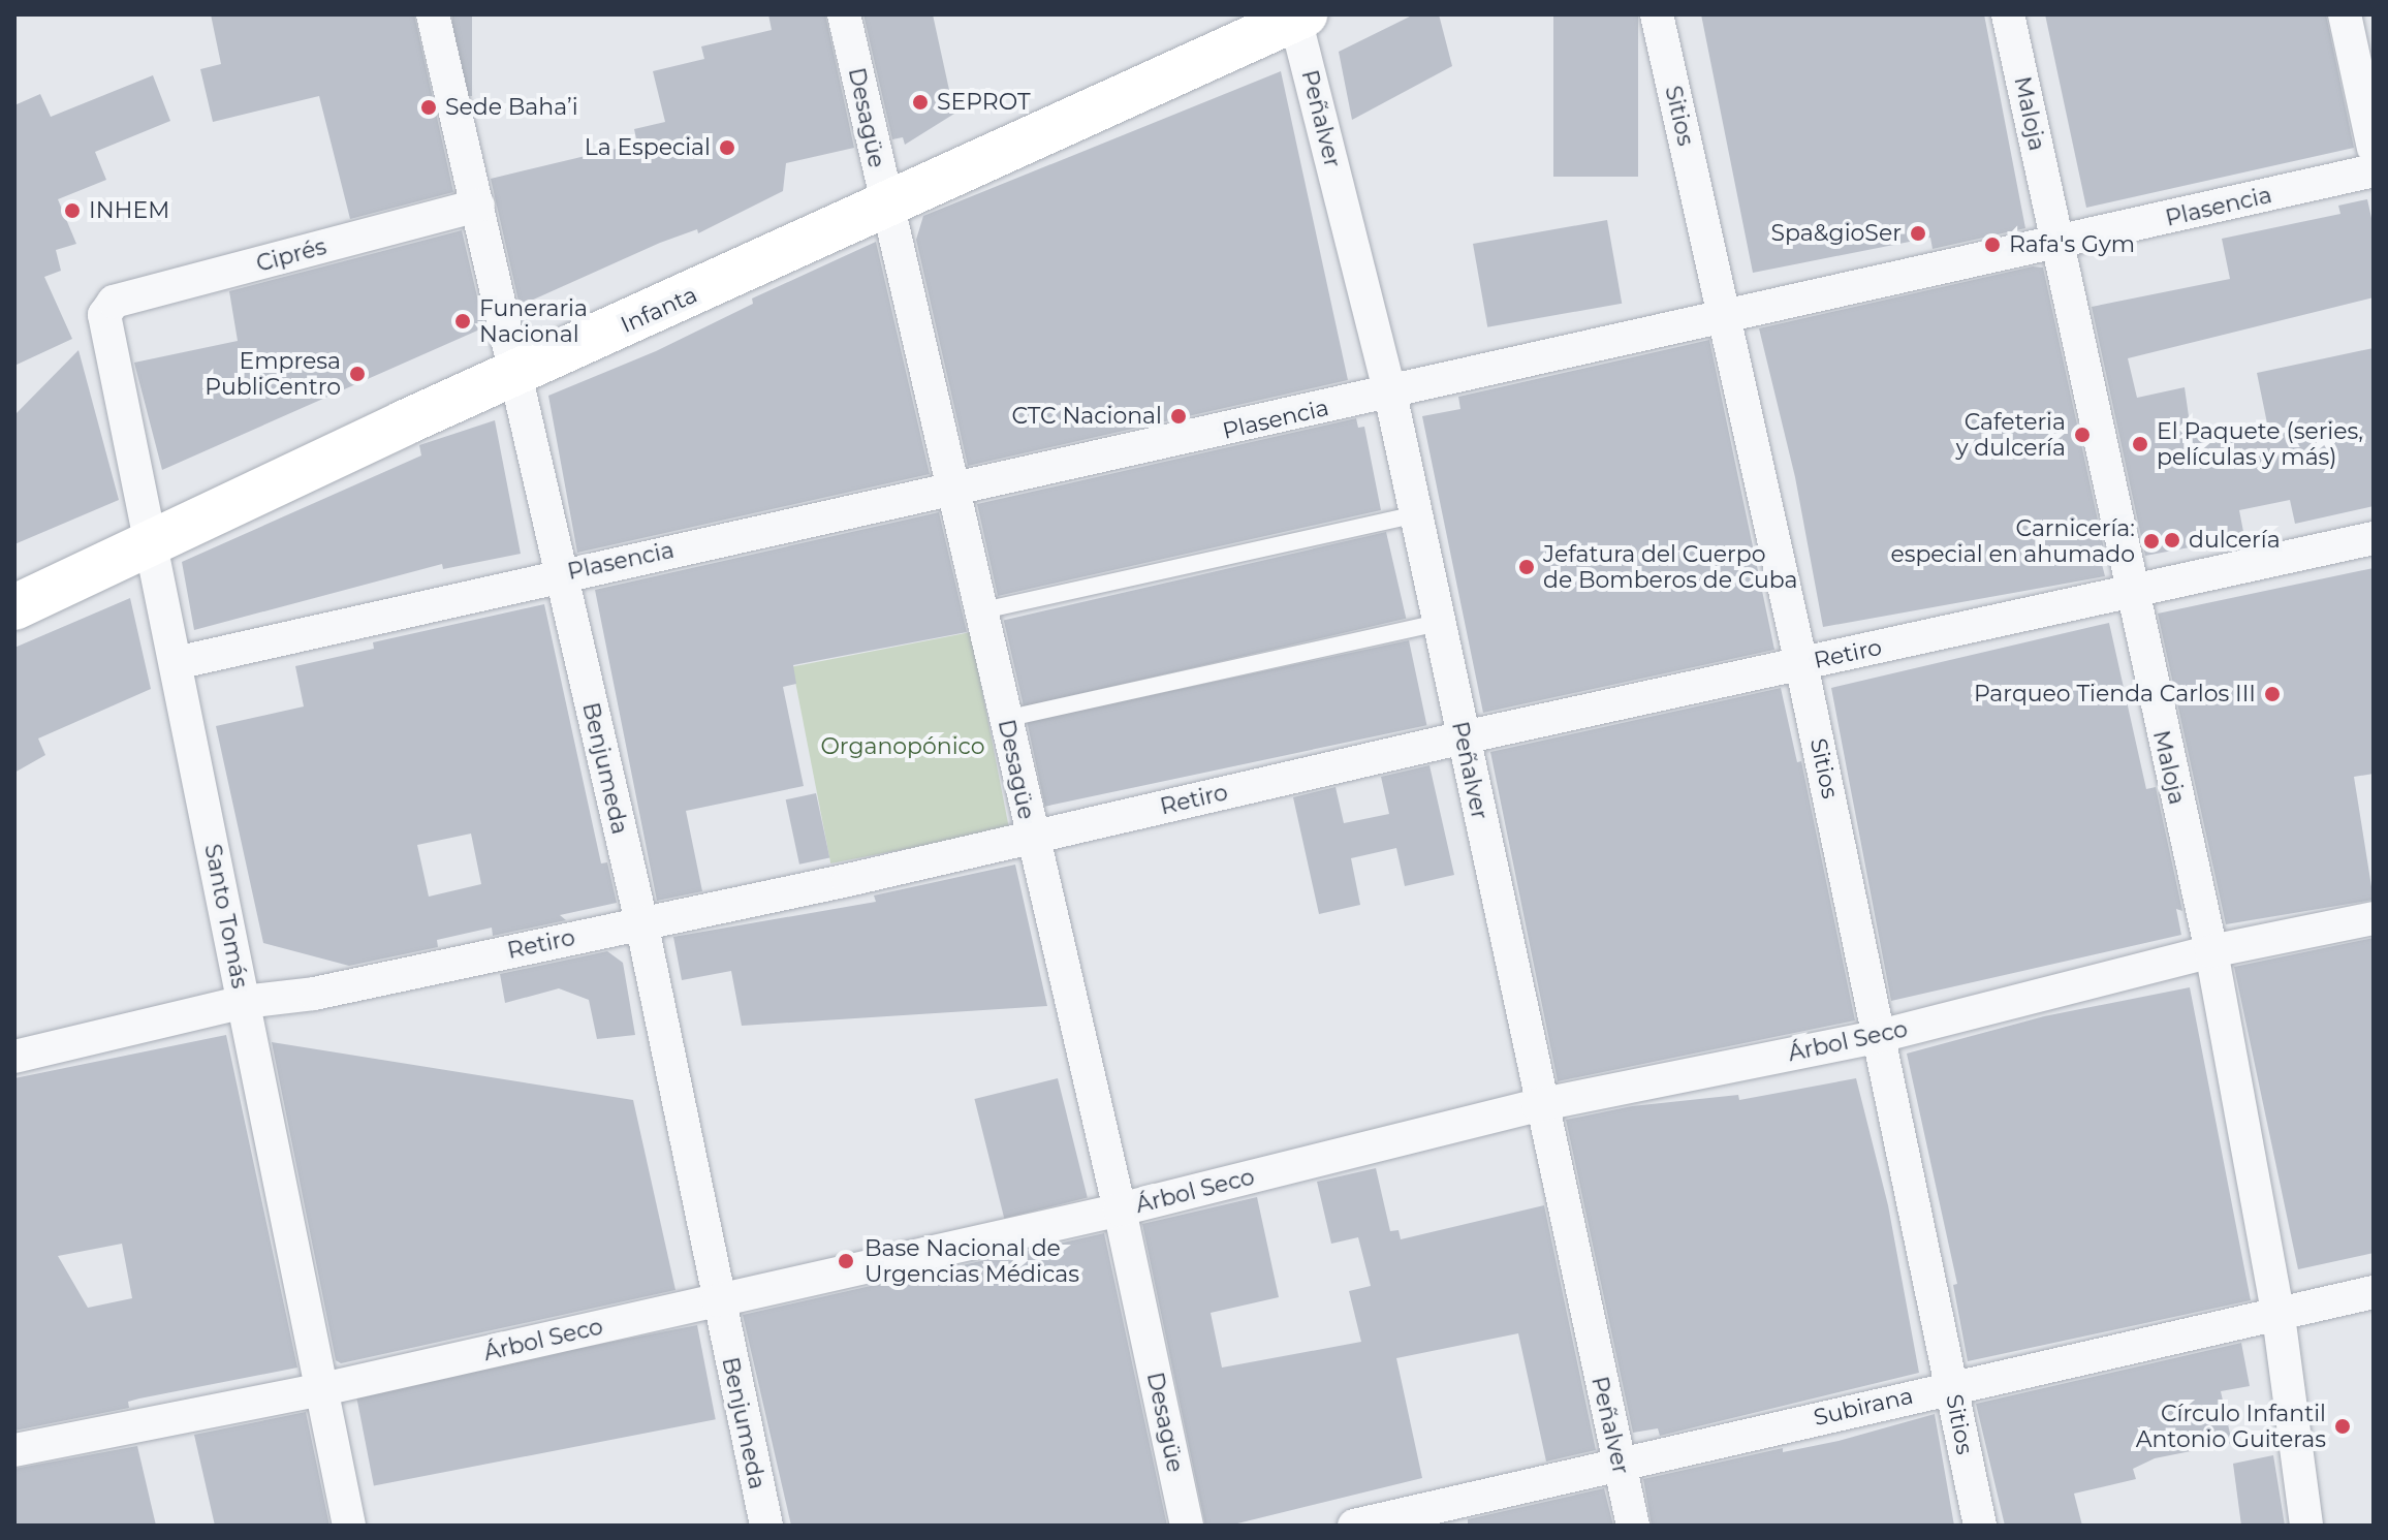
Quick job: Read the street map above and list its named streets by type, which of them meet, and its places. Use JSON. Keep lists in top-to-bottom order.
{
  "streets": {
    "main road": ["Infanta"],
    "street": [
      "Maloja",
      "Sitios",
      "Desagüe",
      "Peñalver",
      "Plasencia",
      "Ciprés",
      "Retiro",
      "Benjumeda",
      "Santo Tomás",
      "Árbol Seco",
      "Subirana"
    ]
  },
  "crossings": [
    ["Maloja", "Plasencia"],
    ["Maloja", "Retiro"],
    ["Maloja", "Árbol Seco"],
    ["Maloja", "Subirana"],
    ["Sitios", "Plasencia"],
    ["Sitios", "Retiro"],
    ["Sitios", "Árbol Seco"],
    ["Sitios", "Subirana"],
    ["Desagüe", "Plasencia"],
    ["Desagüe", "Infanta"],
    ["Desagüe", "Retiro"],
    ["Desagüe", "Árbol Seco"],
    ["Peñalver", "Plasencia"],
    ["Peñalver", "Infanta"],
    ["Peñalver", "Retiro"],
    ["Peñalver", "Árbol Seco"],
    ["Peñalver", "Subirana"],
    ["Plasencia", "Benjumeda"],
    ["Plasencia", "Santo Tomás"],
    ["Ciprés", "Benjumeda"],
    ["Ciprés", "Santo Tomás"],
    ["Infanta", "Benjumeda"],
    ["Infanta", "Santo Tomás"],
    ["Retiro", "Benjumeda"],
    ["Retiro", "Santo Tomás"],
    ["Benjumeda", "Árbol Seco"],
    ["Santo Tomás", "Árbol Seco"]
  ],
  "parks": ["Organopónico"],
  "places": [
    "SEPROT",
    "Sede Baha’i",
    "La Especial",
    "INHEM",
    "Spa&gioSer",
    "Rafa's Gym",
    "Funeraria Nacional",
    "Empresa PubliCentro",
    "CTC Nacional",
    "Cafeteria y dulcería",
    "El Paquete (series, películas y más)",
    "dulcería",
    "Carnicería: especial en ahumado",
    "Jefatura del Cuerpo de Bomberos de Cuba",
    "Parqueo Tienda Carlos III",
    "Base Nacional de Urgencias Médicas",
    "Círculo Infantil Antonio Guiteras"
  ]
}
